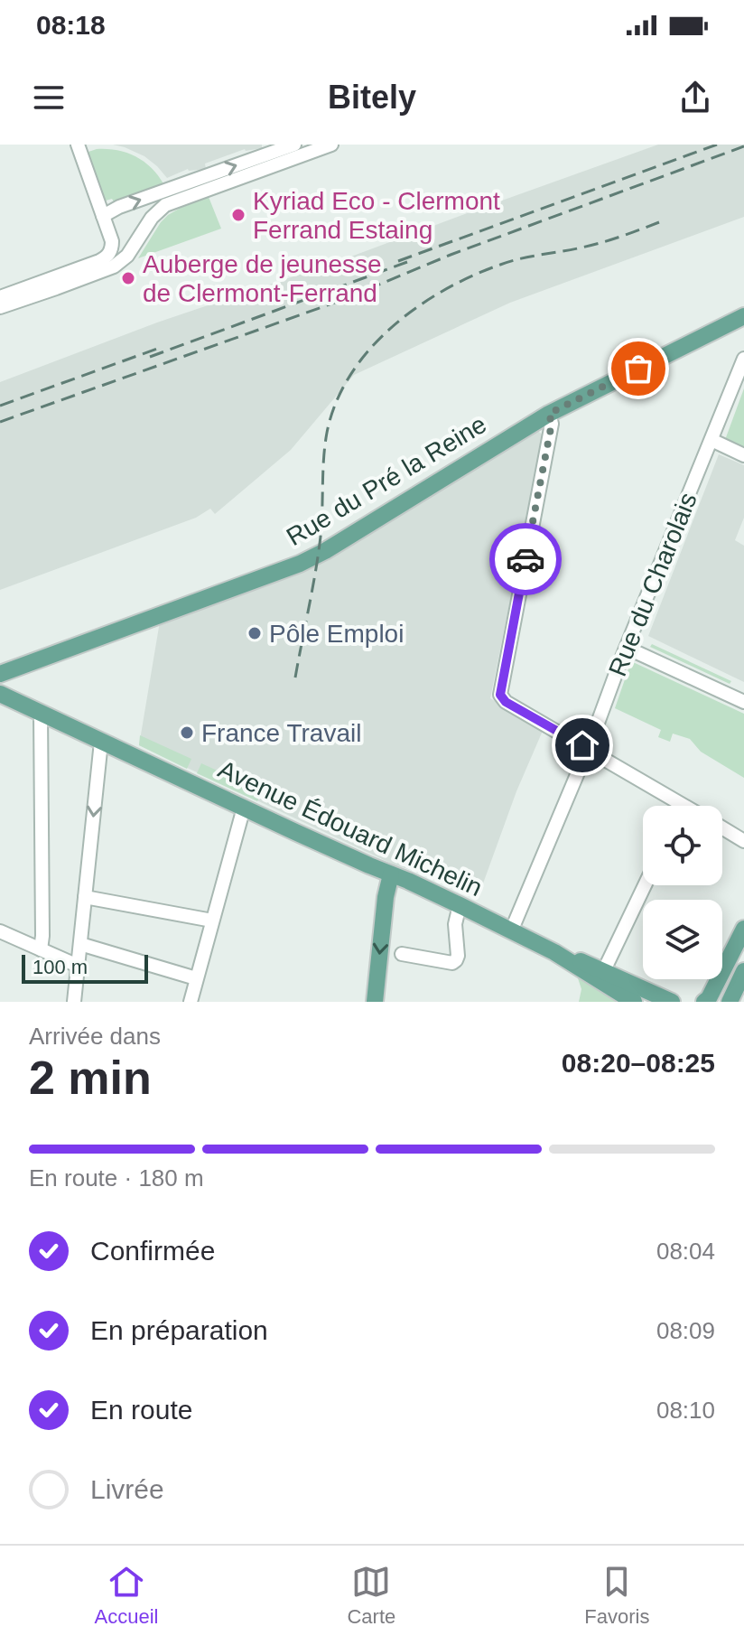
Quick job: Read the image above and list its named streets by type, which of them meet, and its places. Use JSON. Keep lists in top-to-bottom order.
{
  "streets": {
    "main road": ["Rue du Pré la Reine", "Avenue Édouard Michelin"],
    "street": ["Rue du Charolais"]
  },
  "crossings": [
    ["Rue du Charolais", "Avenue Édouard Michelin"]
  ],
  "places": [
    "Kyriad Eco - Clermont Ferrand Estaing",
    "Auberge de jeunesse de Clermont-Ferrand",
    "Pôle Emploi",
    "France Travail"
  ],
  "scale_bar": "100 m",
  "page": {
    "status": "08:18",
    "header": "Bitely",
    "scale": "100 m",
    "heading": ["2 min", "Arrivée dans", "08:20–08:25"],
    "bar": "En route · 180 m",
    "list": [
      ["Confirmée", "08:04"],
      ["En préparation", "08:09"],
      ["En route", "08:10"],
      "Livrée"
    ],
    "tabs": ["Accueil", "Carte", "Favoris"]
  }
}
